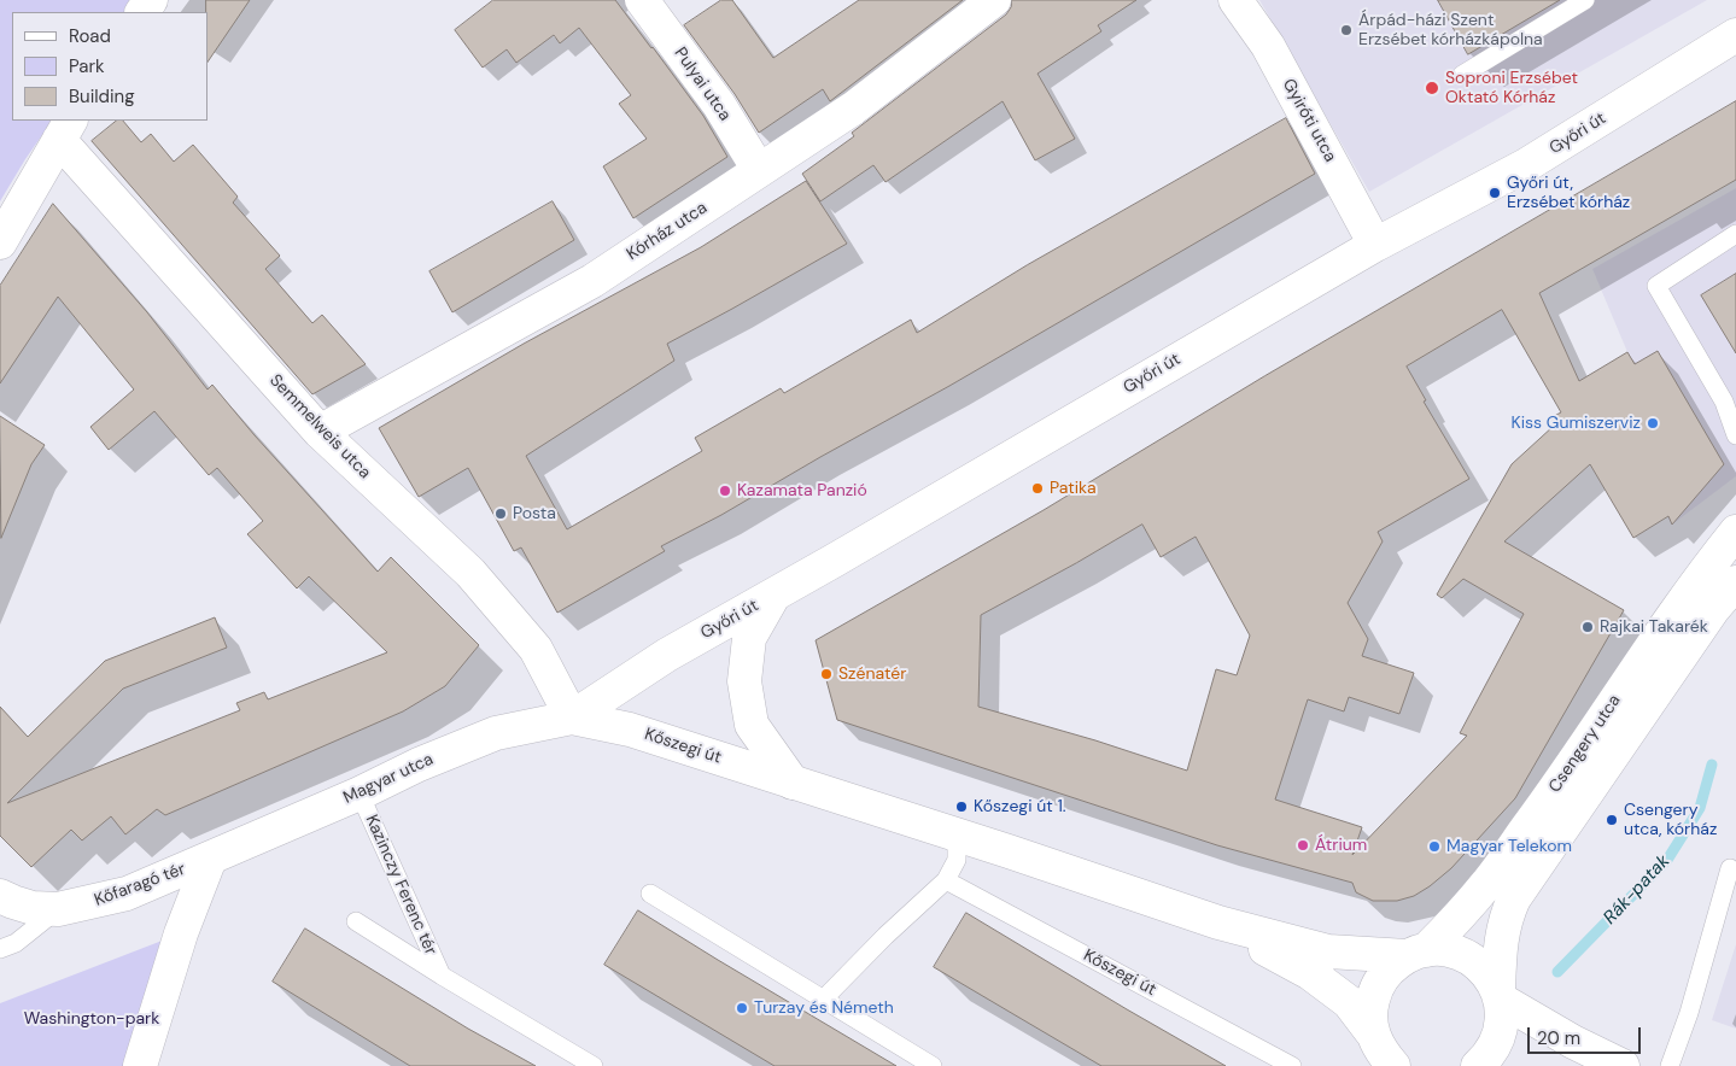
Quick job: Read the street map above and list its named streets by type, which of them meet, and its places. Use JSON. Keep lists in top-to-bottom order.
{
  "streets": {
    "street": [
      "Pulyai utca",
      "Gyiróti utca",
      "Győri út",
      "Kórház utca",
      "Semmelweis utca",
      "Csengery utca",
      "Kőszegi út",
      "Magyar utca",
      "Kőfaragó tér"
    ],
    "lane": ["Kazinczy Ferenc tér"]
  },
  "crossings": [
    ["Pulyai utca", "Kórház utca"],
    ["Gyiróti utca", "Győri út"],
    ["Győri út", "Semmelweis utca"],
    ["Győri út", "Kőszegi út"],
    ["Győri út", "Magyar utca"],
    ["Kórház utca", "Semmelweis utca"],
    ["Semmelweis utca", "Kőszegi út"],
    ["Semmelweis utca", "Magyar utca"],
    ["Csengery utca", "Kőszegi út"],
    ["Kőszegi út", "Magyar utca"],
    ["Magyar utca", "Kőfaragó tér"],
    ["Magyar utca", "Kazinczy Ferenc tér"]
  ],
  "water": ["Rák-patak"],
  "parks": ["Washington-park"],
  "places": [
    "Árpád-házi Szent Erzsébet kórházkápolna",
    "Soproni Erzsébet Oktató Kórház",
    "Győri út, Erzsébet kórház",
    "Kiss Gumiszerviz",
    "Patika",
    "Kazamata Panzió",
    "Posta",
    "Rajkai Takarék",
    "Szénatér",
    "Kőszegi út 1.",
    "Csengery utca, kórház",
    "Átrium",
    "Magyar Telekom",
    "Turzay és Németh"
  ],
  "legend": ["Road", "Park", "Building"],
  "scale_bar": "20 m"
}
